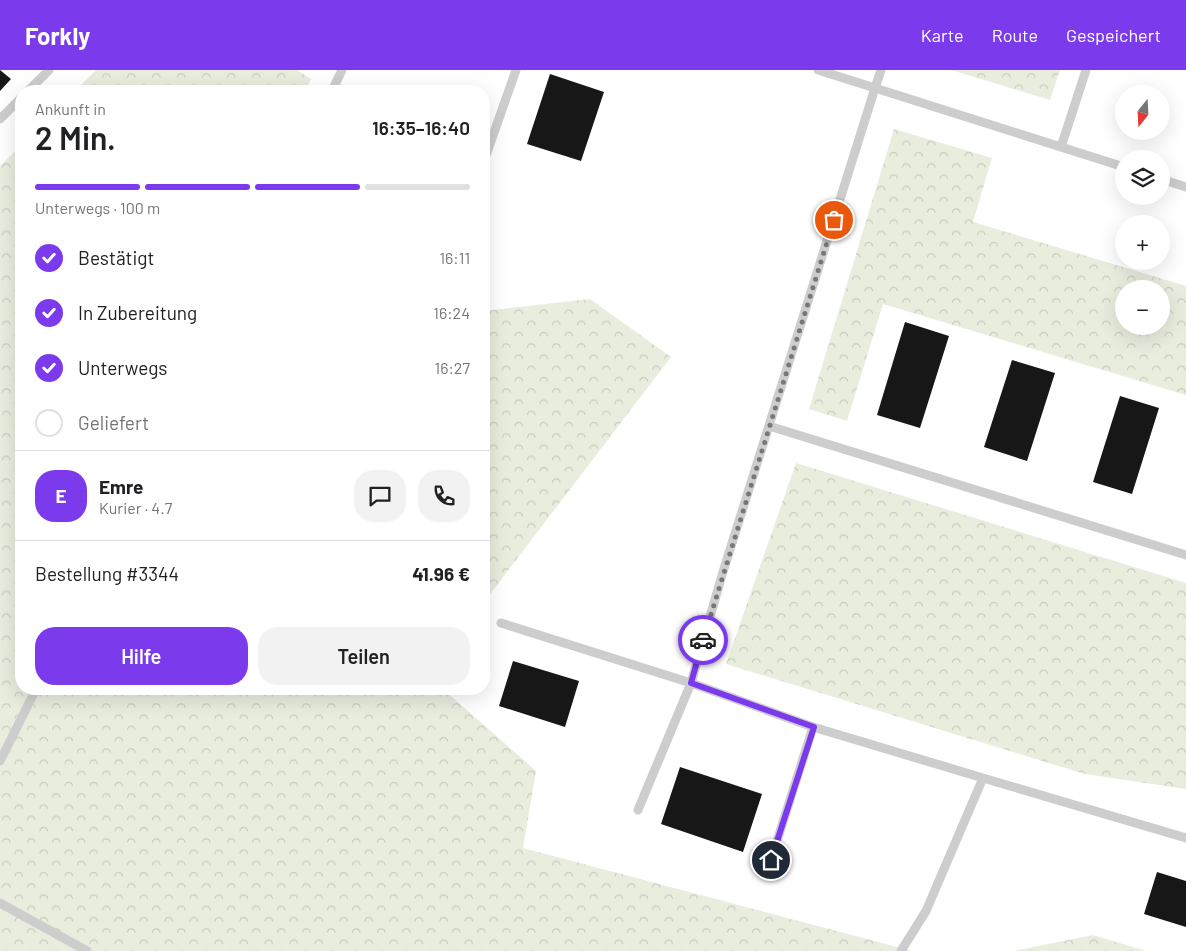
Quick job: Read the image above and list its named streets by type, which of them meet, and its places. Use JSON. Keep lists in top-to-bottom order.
{
  "north": "bottom",
  "page": {
    "header": "Forkly",
    "nav": ["Karte", "Route", "Gespeichert"],
    "map_buttons": ["+", "−"],
    "heading": ["2 Min.", "Ankunft in", "16:35–16:40"],
    "panel": [
      "Emre",
      "Kurier · 4.7",
      "Bestellung #3344",
      "41.96 €"
    ],
    "bar": "Unterwegs · 100 m",
    "list": [
      ["Bestätigt", "16:11"],
      ["In Zubereitung", "16:24"],
      ["Unterwegs", "16:27"],
      "Geliefert"
    ],
    "round": "E",
    "buttons": ["Hilfe", "Teilen"]
  }
}
